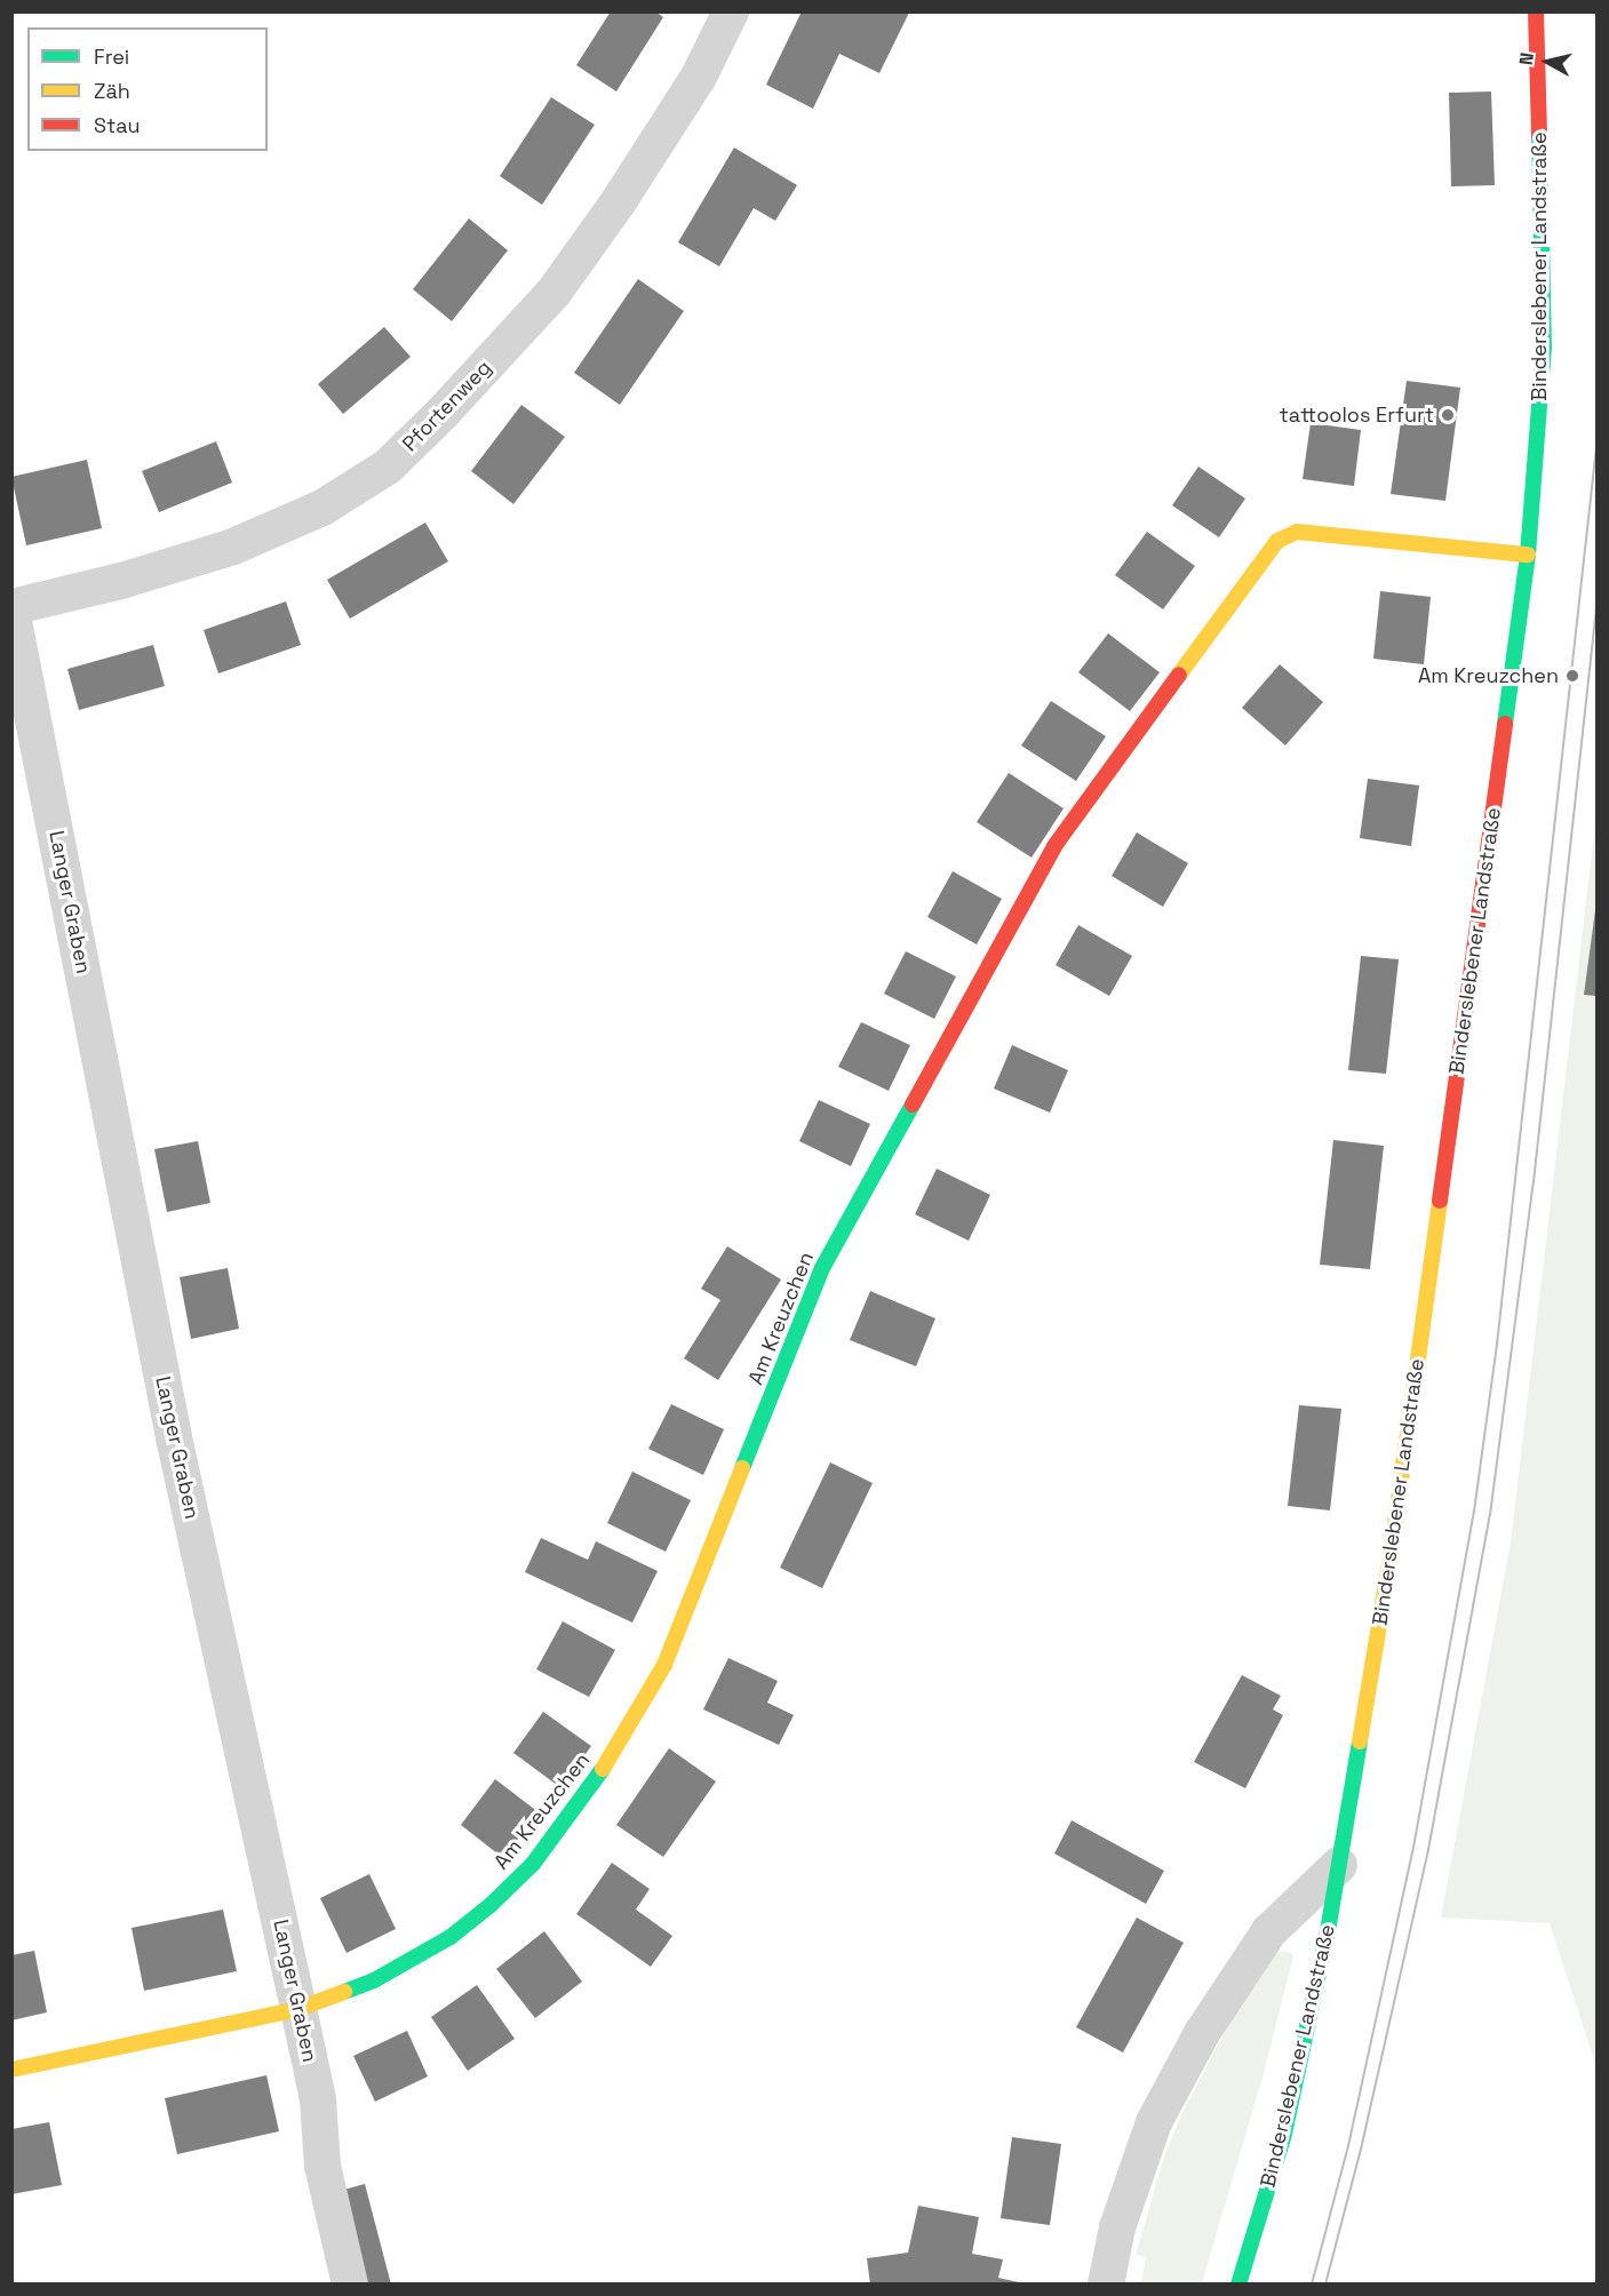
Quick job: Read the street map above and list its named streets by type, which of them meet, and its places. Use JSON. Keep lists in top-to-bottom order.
{
  "streets": {
    "street": [
      "Binderslebener Landstraße",
      "Pfortenweg",
      "Langer Graben",
      "Am Kreuzchen"
    ]
  },
  "crossings": [
    ["Binderslebener Landstraße", "Am Kreuzchen"],
    ["Pfortenweg", "Langer Graben"],
    ["Langer Graben", "Am Kreuzchen"]
  ],
  "places": ["tattoolos Erfurt", "Am Kreuzchen"],
  "legend": ["Frei", "Zäh", "Stau"],
  "north": "left"
}
